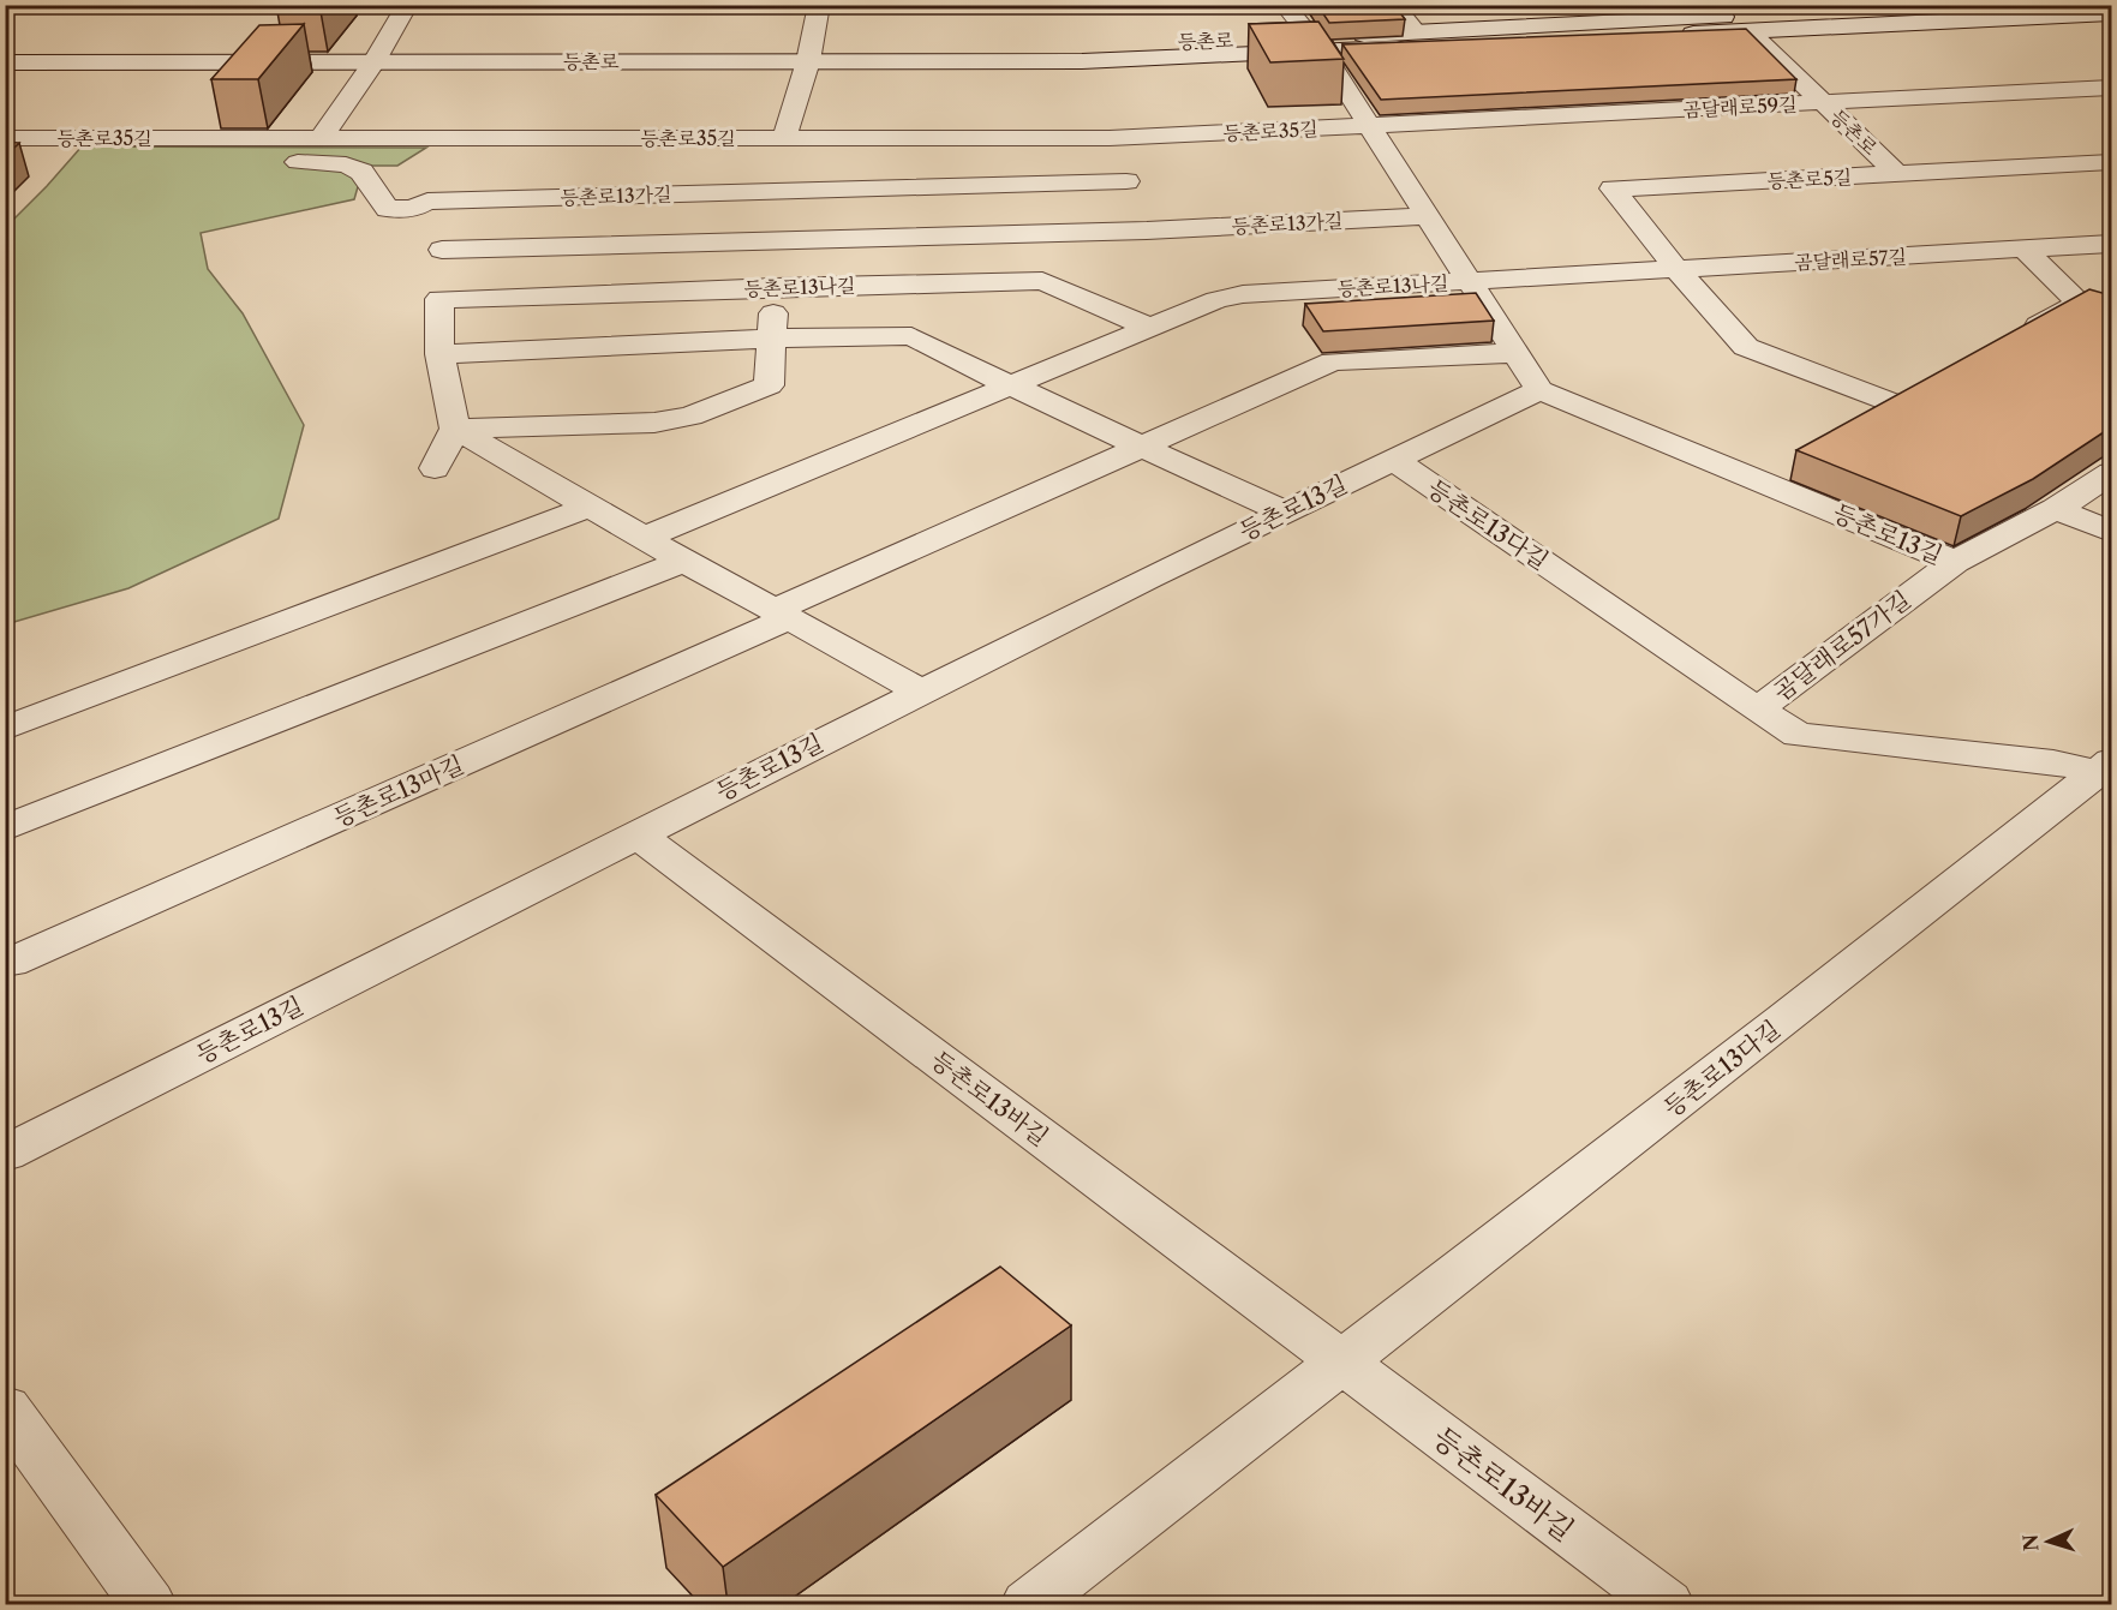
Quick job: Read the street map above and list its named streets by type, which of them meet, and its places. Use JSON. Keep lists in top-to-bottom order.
{
  "streets": {
    "street": [
      "등촌로",
      "곰달래로59길",
      "등촌로35길",
      "등촌로5길",
      "등촌로13가길",
      "곰달래로57길",
      "등촌로13나길",
      "등촌로13길",
      "등촌로13다길",
      "곰달래로57가길",
      "등촌로13마길",
      "등촌로13바길"
    ]
  },
  "crossings": [
    ["등촌로", "곰달래로59길"],
    ["등촌로", "등촌로5길"],
    ["곰달래로59길", "등촌로35길"],
    ["등촌로35길", "등촌로13가길"],
    ["등촌로5길", "곰달래로57길"],
    ["곰달래로57길", "등촌로13나길"],
    ["등촌로13길", "등촌로13다길"],
    ["등촌로13길", "곰달래로57가길"],
    ["등촌로13길", "등촌로13바길"],
    ["등촌로13다길", "곰달래로57가길"],
    ["등촌로13다길", "등촌로13바길"]
  ],
  "north": "left"
}
